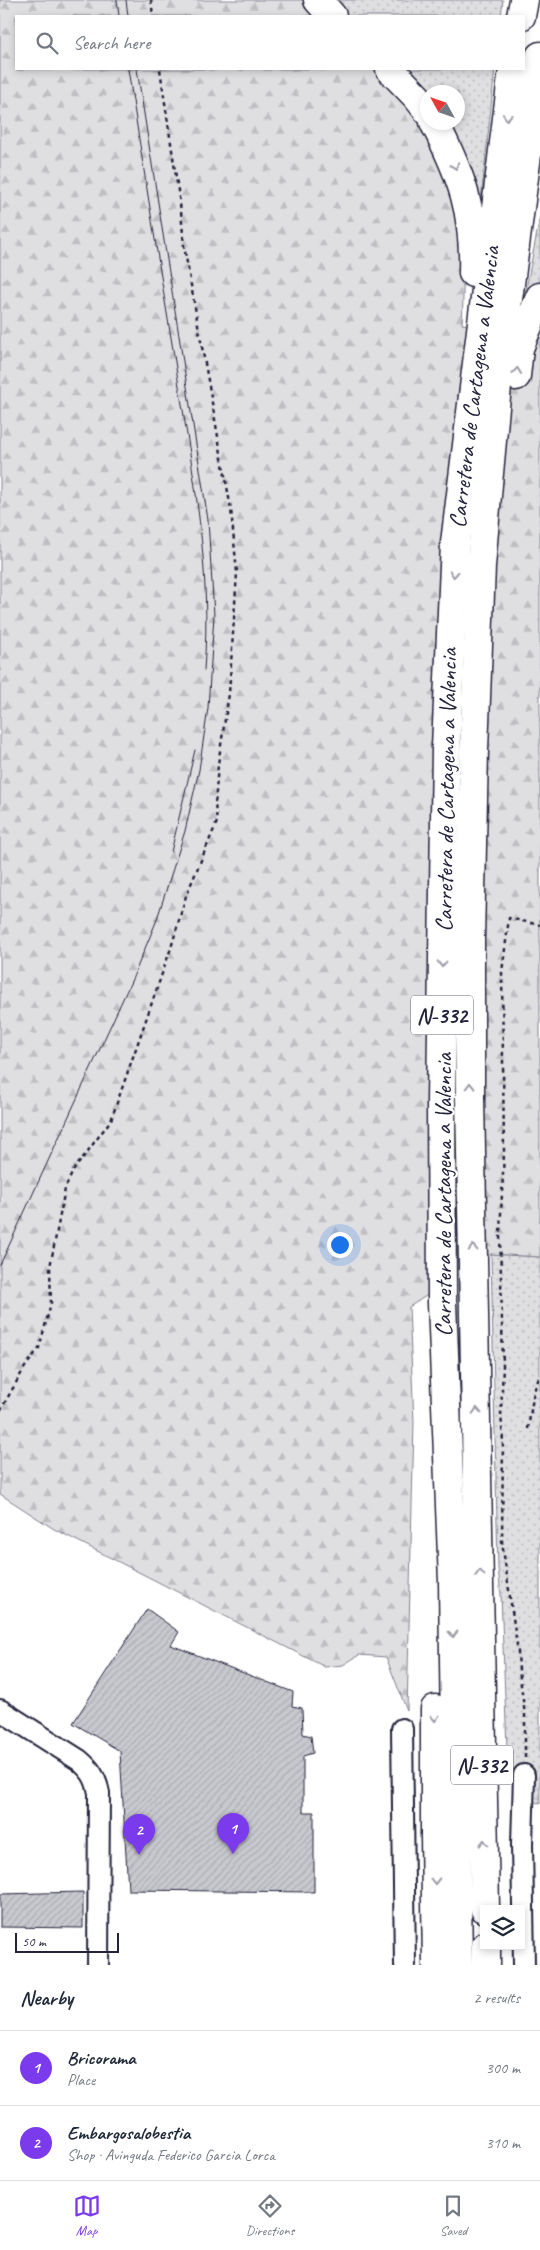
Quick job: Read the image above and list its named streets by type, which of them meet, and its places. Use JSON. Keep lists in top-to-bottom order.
{
  "streets": {
    "highway": ["Carretera de Cartagena a Valencia", "N-332"]
  },
  "scale_bar": "50 m",
  "north": "top left",
  "page": {
    "search": "Search here",
    "pins": ["1", "2"],
    "scale": "50 m",
    "heading": ["Nearby", "2 results"],
    "list": [
      {
        "mark": "1",
        "name": "Bricorama",
        "note": "Place",
        "value": "300 m"
      },
      {
        "mark": "2",
        "name": "Embargosalobestia",
        "note": "Shop · Avinguda Federico Garcia Lorca",
        "value": "310 m"
      }
    ],
    "nav": ["Map", "Directions", "Saved"]
  }
}
